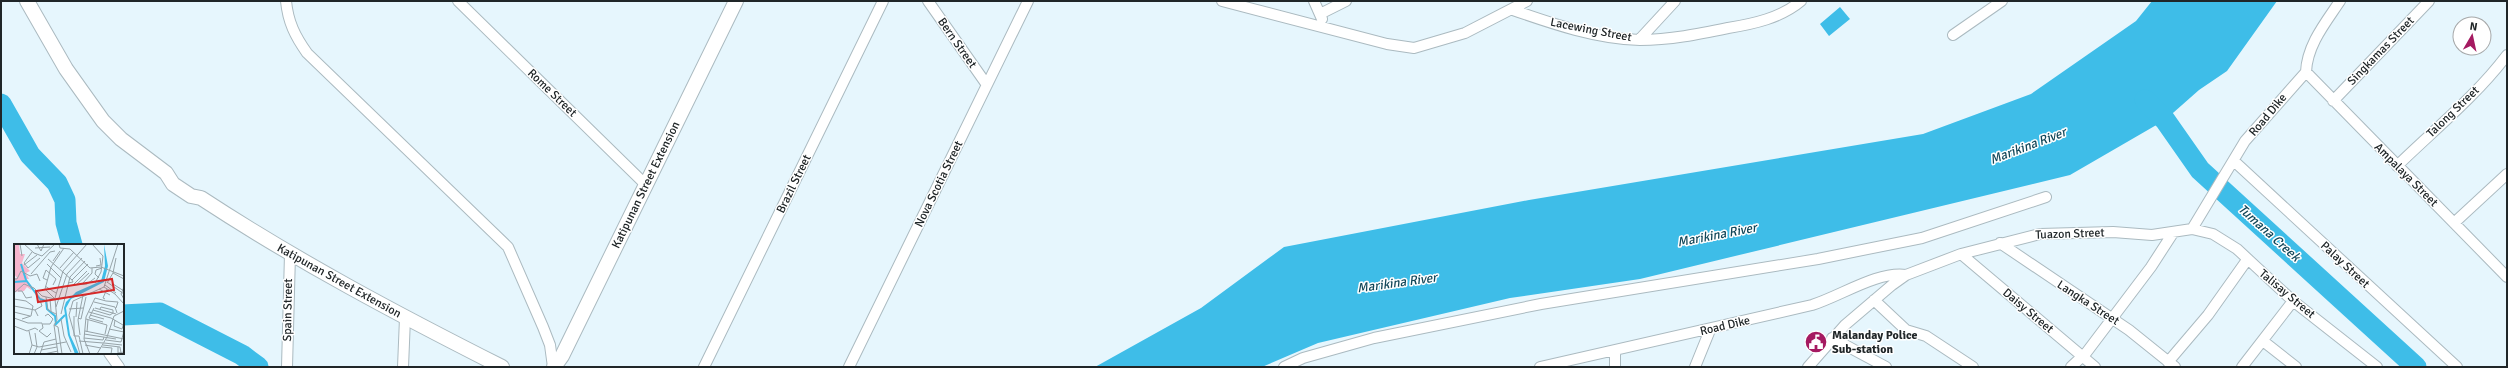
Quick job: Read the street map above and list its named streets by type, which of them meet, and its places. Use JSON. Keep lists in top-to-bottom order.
{
  "streets": {
    "street": [
      "Lacewing Street",
      "Bern Street",
      "Singkamas Street",
      "Rome Street",
      "Talong Street",
      "Road Dike",
      "Ampalaya Street",
      "Brazil Street",
      "Nova Scotia Street",
      "Katipunan Street Extension",
      "Tuazon Street",
      "Palay Street",
      "Talisay Street",
      "Langka Street",
      "Spain Street",
      "Daisy Street"
    ]
  },
  "crossings": [
    ["Bern Street", "Nova Scotia Street"],
    ["Singkamas Street", "Ampalaya Street"],
    ["Rome Street", "Katipunan Street Extension"],
    ["Talong Street", "Ampalaya Street"],
    ["Road Dike", "Ampalaya Street"],
    ["Road Dike", "Tuazon Street"],
    ["Road Dike", "Palay Street"],
    ["Road Dike", "Talisay Street"],
    ["Katipunan Street Extension", "Spain Street"],
    ["Tuazon Street", "Talisay Street"],
    ["Tuazon Street", "Langka Street"],
    ["Tuazon Street", "Daisy Street"]
  ],
  "water": ["Marikina River", "Tumana Creek"],
  "places": {
    "public building": ["Malanday Police Sub-station"]
  },
  "north": "top"
}
